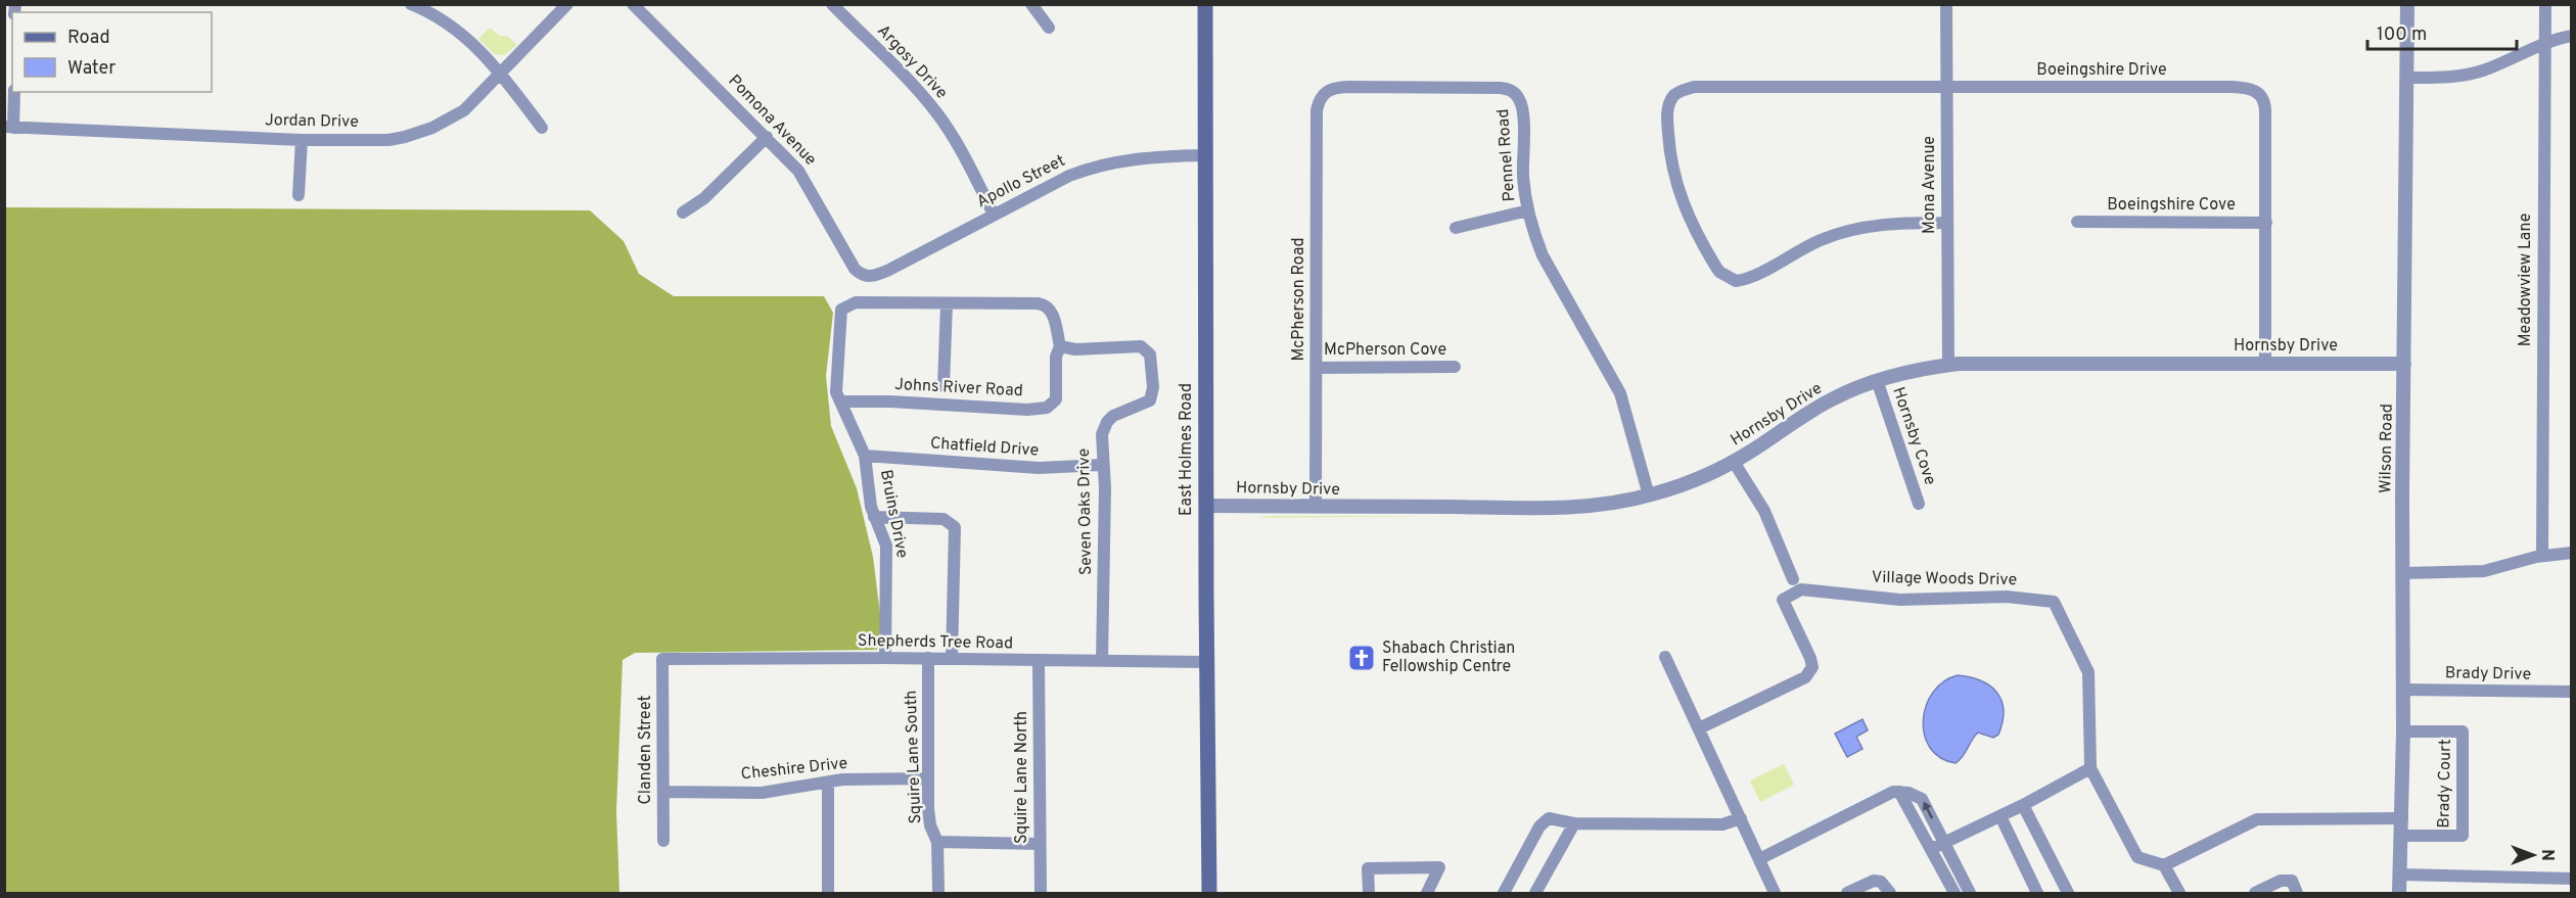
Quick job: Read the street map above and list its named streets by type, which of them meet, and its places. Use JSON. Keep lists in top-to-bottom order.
{
  "streets": {
    "main road": ["East Holmes Road"],
    "street": [
      "Argosy Drive",
      "Boeingshire Drive",
      "Pomona Avenue",
      "Jordan Drive",
      "Pennel Road",
      "Apollo Street",
      "Mona Avenue",
      "Boeingshire Cove",
      "Meadowview Lane",
      "McPherson Road",
      "Hornsby Drive",
      "McPherson Cove",
      "Johns River Road",
      "Hornsby Cove",
      "Chatfield Drive",
      "Wilson Road",
      "Seven Oaks Drive",
      "Bruins Drive",
      "Village Woods Drive",
      "Shepherds Tree Road",
      "Brady Drive",
      "Clanden Street",
      "Squire Lane South",
      "Cheshire Drive",
      "Squire Lane North",
      "Brady Court"
    ]
  },
  "crossings": [
    ["Argosy Drive", "Apollo Street"],
    ["Boeingshire Drive", "Mona Avenue"],
    ["Boeingshire Drive", "Boeingshire Cove"],
    ["Boeingshire Drive", "Hornsby Drive"],
    ["Pomona Avenue", "Apollo Street"],
    ["Pennel Road", "McPherson Road"],
    ["Pennel Road", "Hornsby Drive"],
    ["Apollo Street", "East Holmes Road"],
    ["Mona Avenue", "Hornsby Drive"],
    ["McPherson Road", "Hornsby Drive"],
    ["McPherson Road", "McPherson Cove"],
    ["Hornsby Drive", "Hornsby Cove"],
    ["Hornsby Drive", "Wilson Road"],
    ["Hornsby Drive", "East Holmes Road"],
    ["Johns River Road", "Seven Oaks Drive"],
    ["Johns River Road", "Bruins Drive"],
    ["Chatfield Drive", "Seven Oaks Drive"],
    ["Chatfield Drive", "Bruins Drive"],
    ["Wilson Road", "Brady Drive"],
    ["Wilson Road", "Brady Court"],
    ["East Holmes Road", "Shepherds Tree Road"],
    ["Seven Oaks Drive", "Shepherds Tree Road"],
    ["Bruins Drive", "Shepherds Tree Road"],
    ["Shepherds Tree Road", "Clanden Street"],
    ["Shepherds Tree Road", "Squire Lane South"],
    ["Shepherds Tree Road", "Squire Lane North"],
    ["Clanden Street", "Cheshire Drive"],
    ["Squire Lane South", "Cheshire Drive"]
  ],
  "places": {
    "church": ["Shabach Christian Fellowship Centre"]
  },
  "legend": ["Road", "Water"],
  "scale_bar": "100 m",
  "north": "right"
}
